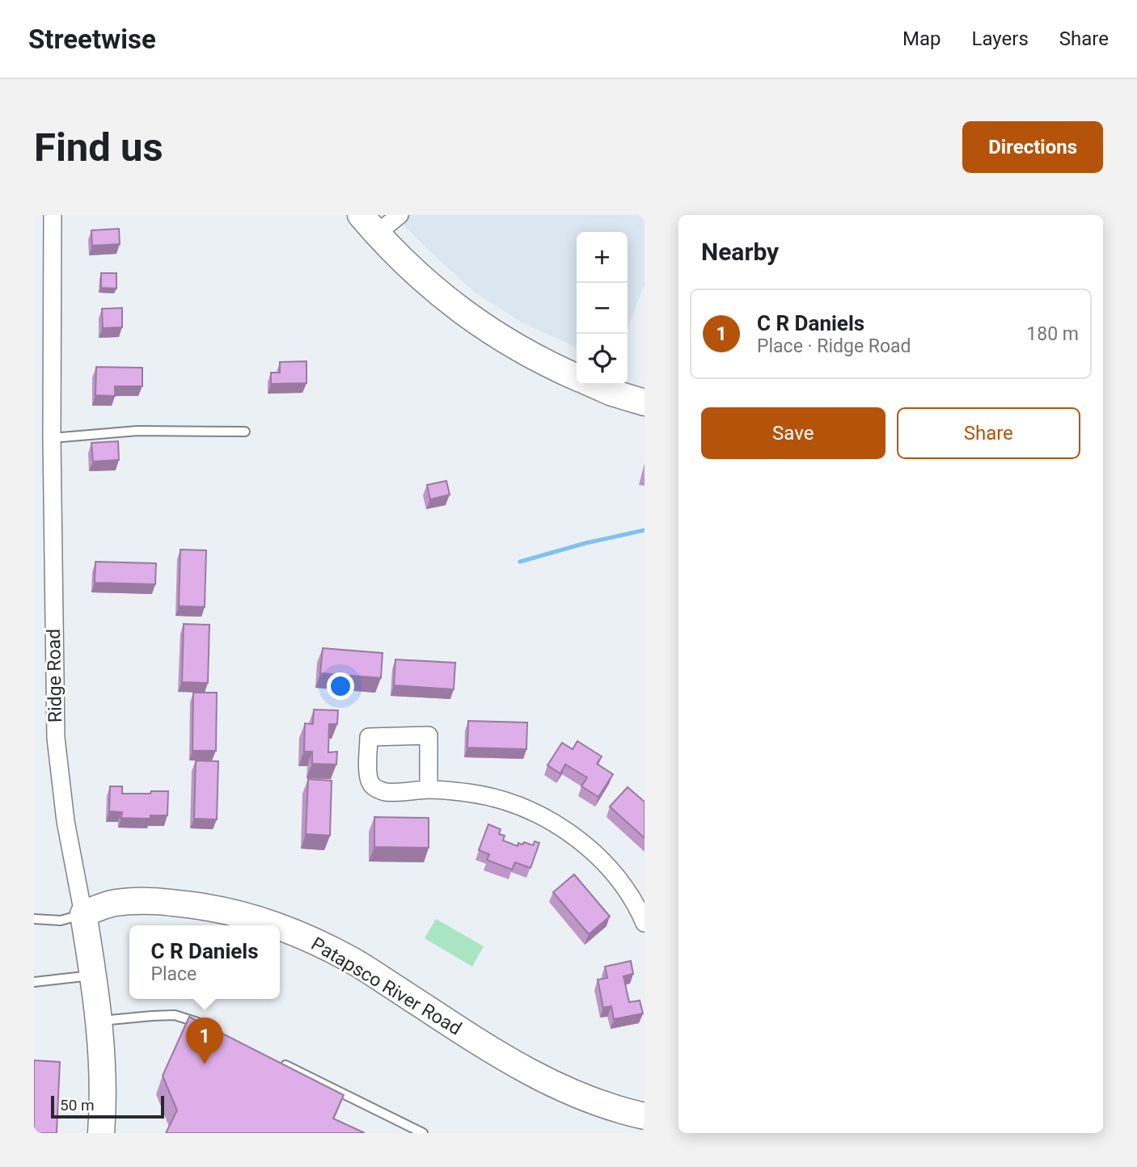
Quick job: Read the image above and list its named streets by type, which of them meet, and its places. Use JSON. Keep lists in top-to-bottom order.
{
  "streets": {
    "street": ["Ridge Road", "Patapsco River Road"]
  },
  "crossings": [
    ["Ridge Road", "Patapsco River Road"]
  ],
  "scale_bar": "50 m",
  "page": {
    "header": "Streetwise",
    "nav": ["Map", "Layers", "Share"],
    "buttons": [
      "Directions",
      ["Save", "Share"]
    ],
    "title": "Find us",
    "heading": "Nearby",
    "map_buttons": ["+", "−"],
    "list": [
      {
        "mark": "1",
        "name": "C R Daniels",
        "note": "Place · Ridge Road",
        "value": "180 m"
      }
    ],
    "popup": ["C R Daniels", "Place"],
    "pins": "1",
    "scale": "50 m"
  }
}
